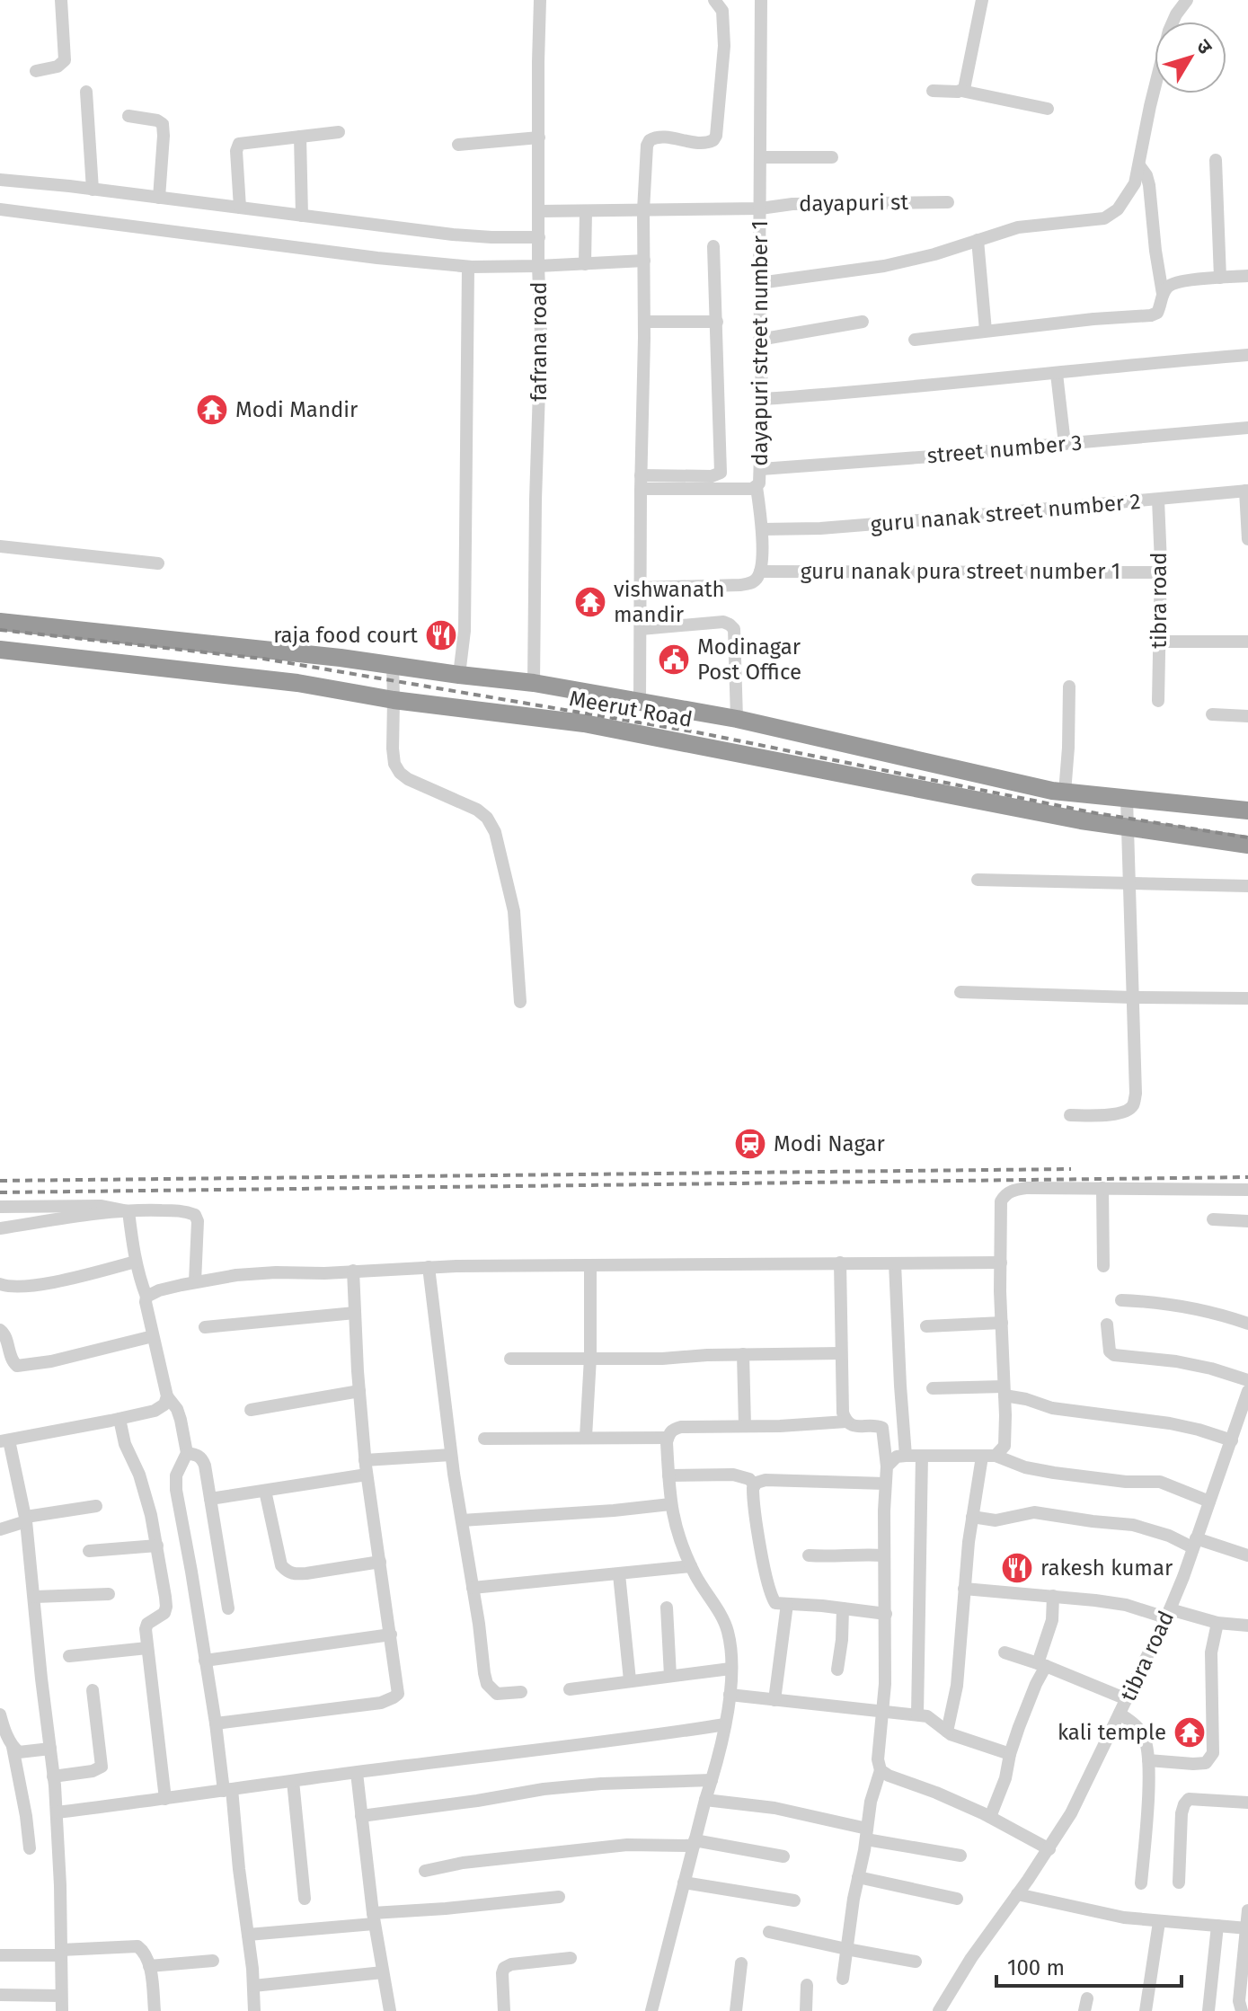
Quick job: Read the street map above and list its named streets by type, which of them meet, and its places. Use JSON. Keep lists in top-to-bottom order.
{
  "streets": {
    "highway": ["Meerut Road"],
    "street": [
      "dayapuri st",
      "fafrana road",
      "dayapuri street number 1",
      "street number 3",
      "guru nanak street number 2",
      "guru nanak pura street number 1",
      "tibra road"
    ]
  },
  "crossings": [
    ["dayapuri st", "fafrana road"],
    ["dayapuri st", "dayapuri street number 1"],
    ["fafrana road", "Meerut Road"],
    ["dayapuri street number 1", "street number 3"],
    ["guru nanak street number 2", "tibra road"],
    ["guru nanak pura street number 1", "tibra road"]
  ],
  "places": {
    "temple": ["Modi Mandir", "vishwanath mandir", "kali temple"],
    "restaurant": ["raja food court", "rakesh kumar"],
    "public building": ["Modinagar Post Office"],
    "station": ["Modi Nagar"]
  },
  "scale_bar": "100 m",
  "north": "top right"
}
